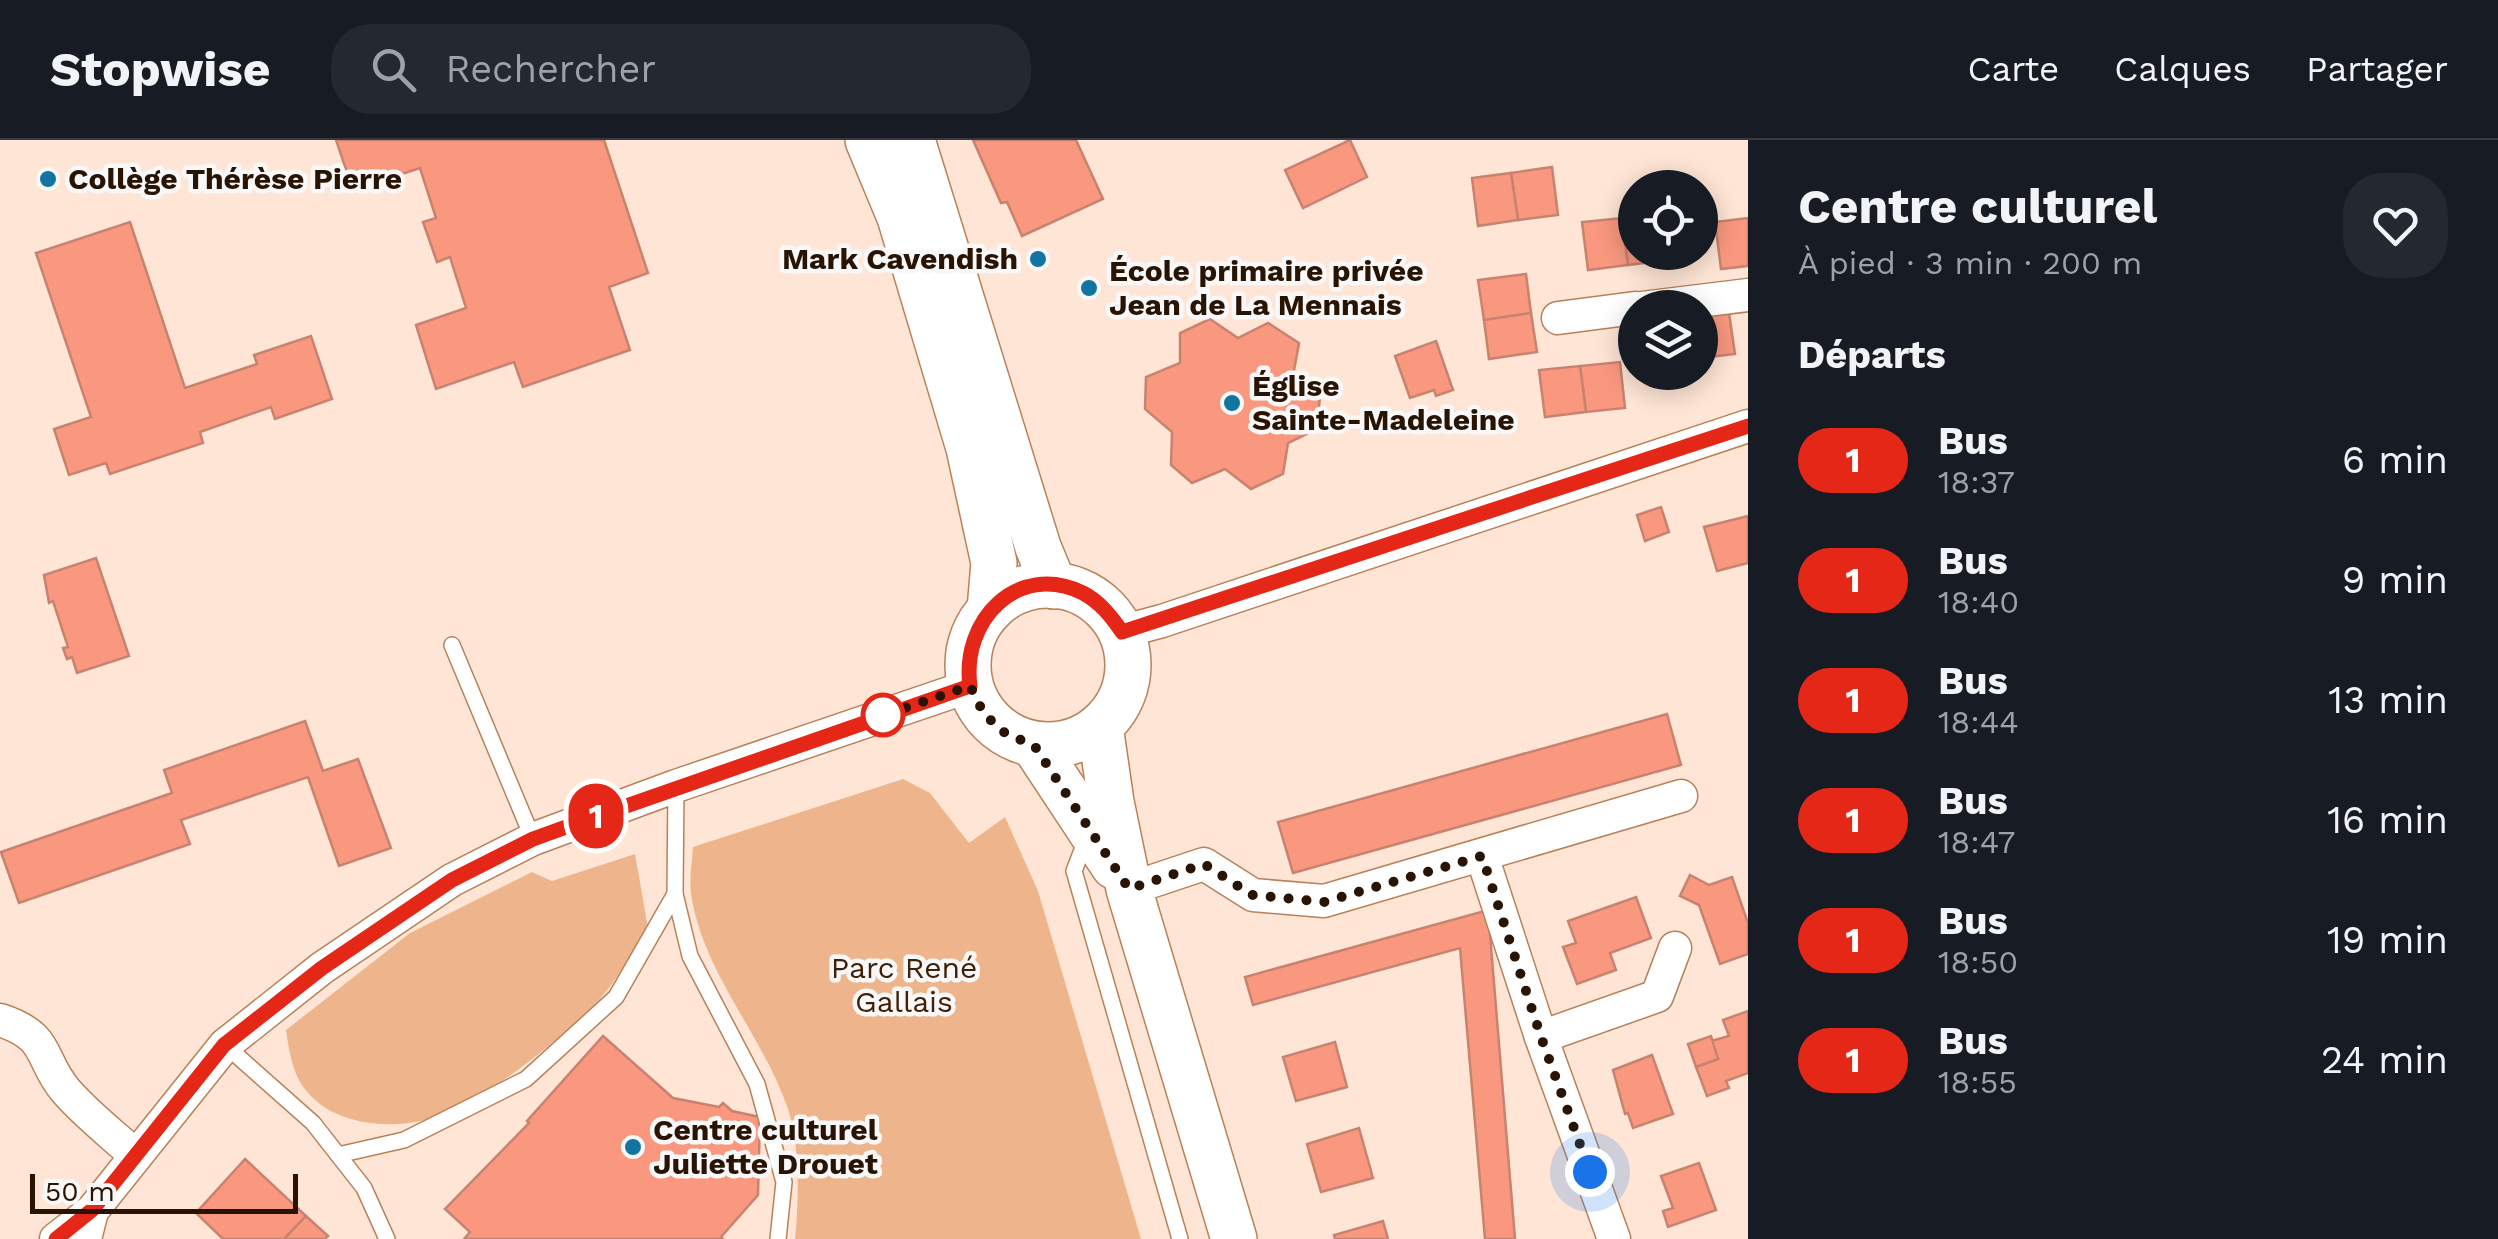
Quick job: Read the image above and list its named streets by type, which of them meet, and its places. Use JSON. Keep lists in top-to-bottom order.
{
  "parks": ["Parc René Gallais"],
  "places": [
    "Collège Thérèse Pierre",
    "Mark Cavendish",
    "École primaire privée Jean de La Mennais",
    "Église Sainte-Madeleine",
    "Centre culturel Juliette Drouet"
  ],
  "lines": ["bus line 1"],
  "scale_bar": "50 m",
  "page": {
    "header": "Stopwise",
    "search": "Rechercher",
    "nav": ["Carte", "Calques", "Partager"],
    "on_map": "1",
    "heading": [
      ["Centre culturel", "À pied · 3 min · 200 m"],
      "Départs"
    ],
    "list": [
      {
        "mark": "1",
        "name": "Bus",
        "note": "18:37",
        "value": "6 min"
      },
      {
        "mark": "1",
        "name": "Bus",
        "note": "18:40",
        "value": "9 min"
      },
      {
        "mark": "1",
        "name": "Bus",
        "note": "18:44",
        "value": "13 min"
      },
      {
        "mark": "1",
        "name": "Bus",
        "note": "18:47",
        "value": "16 min"
      },
      {
        "mark": "1",
        "name": "Bus",
        "note": "18:50",
        "value": "19 min"
      },
      {
        "mark": "1",
        "name": "Bus",
        "note": "18:55",
        "value": "24 min"
      }
    ],
    "scale": "50 m"
  }
}
